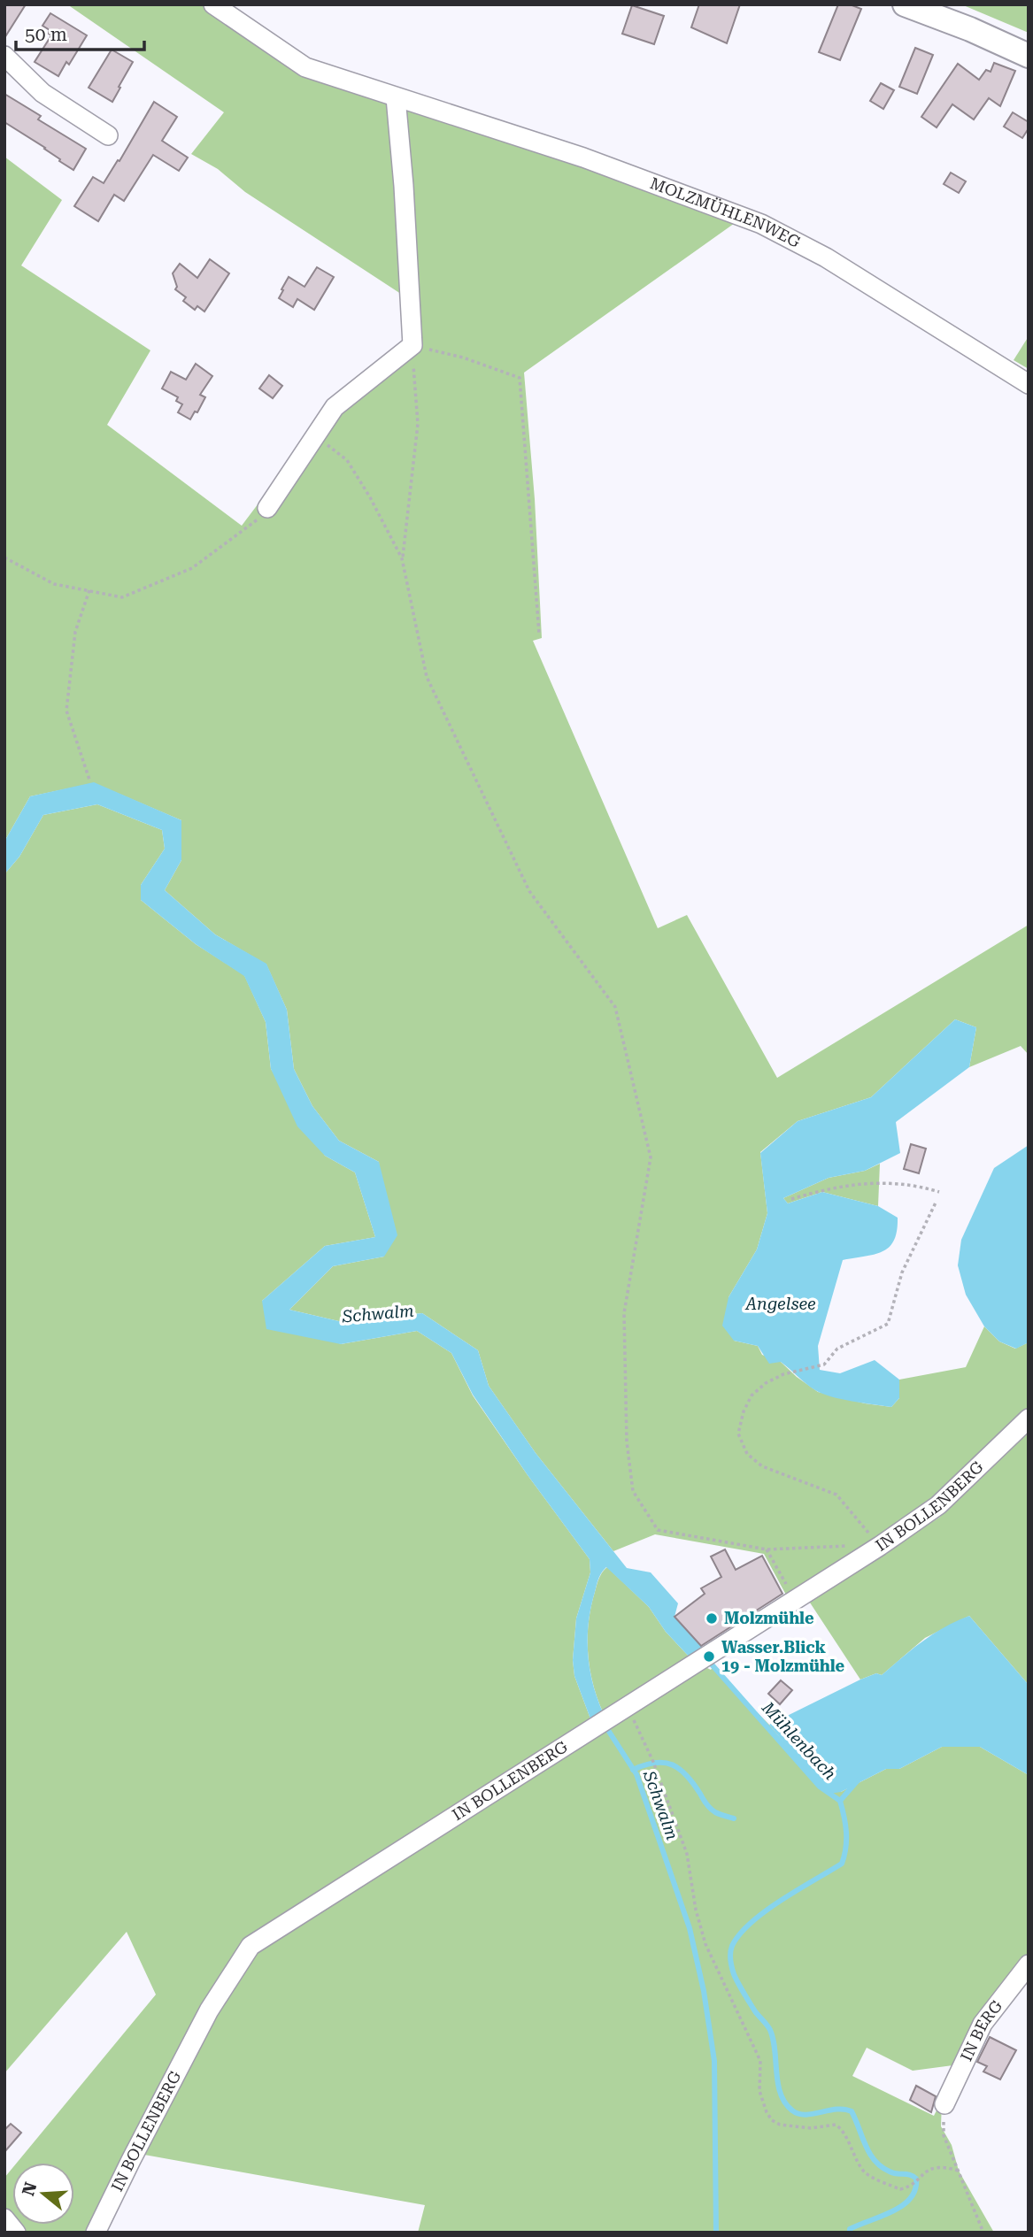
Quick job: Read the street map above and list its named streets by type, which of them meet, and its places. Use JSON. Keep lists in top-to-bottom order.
{
  "streets": {
    "street": ["MOLZMÜHLENWEG", "IN BOLLENBERG", "IN BERG"]
  },
  "water": ["Angelsee", "Schwalm", "Mühlenbach"],
  "places": ["Molzmühle", "Wasser.Blick 19 - Molzmühle"],
  "scale_bar": "50 m",
  "north": "left"
}
